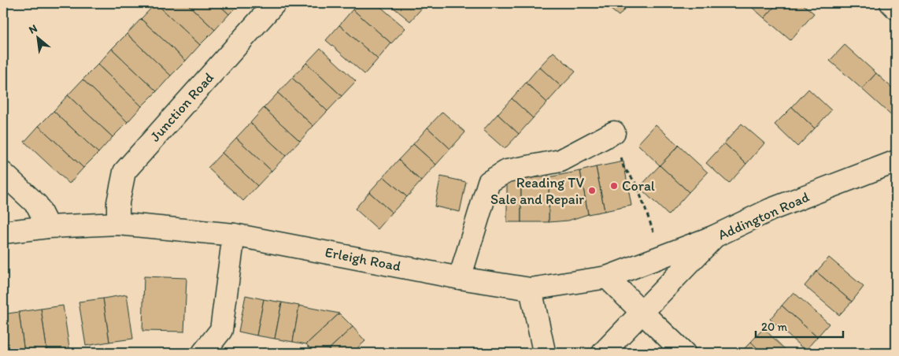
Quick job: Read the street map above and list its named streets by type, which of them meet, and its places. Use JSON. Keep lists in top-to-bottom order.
{
  "streets": {
    "street": ["Junction Road", "Addington Road", "Erleigh Road"]
  },
  "crossings": [
    ["Junction Road", "Erleigh Road"],
    ["Addington Road", "Erleigh Road"]
  ],
  "places": ["Coral", "Reading TV Sale and Repair"],
  "scale_bar": "20 m",
  "north": "top left"
}
